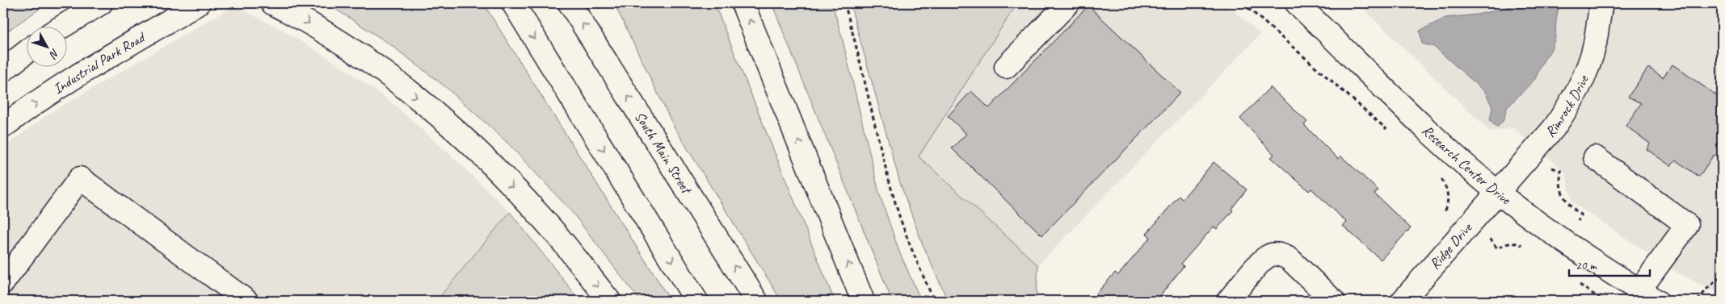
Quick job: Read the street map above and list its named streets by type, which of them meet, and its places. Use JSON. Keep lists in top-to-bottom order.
{
  "streets": {
    "main road": [
      "Industrial Park Road",
      "Rimrock Drive",
      "South Main Street",
      "Research Center Drive",
      "Ridge Drive"
    ]
  },
  "crossings": [
    ["Rimrock Drive", "Research Center Drive"],
    ["Rimrock Drive", "Ridge Drive"],
    ["Research Center Drive", "Ridge Drive"]
  ],
  "scale_bar": "20 m",
  "north": "bottom right"
}
